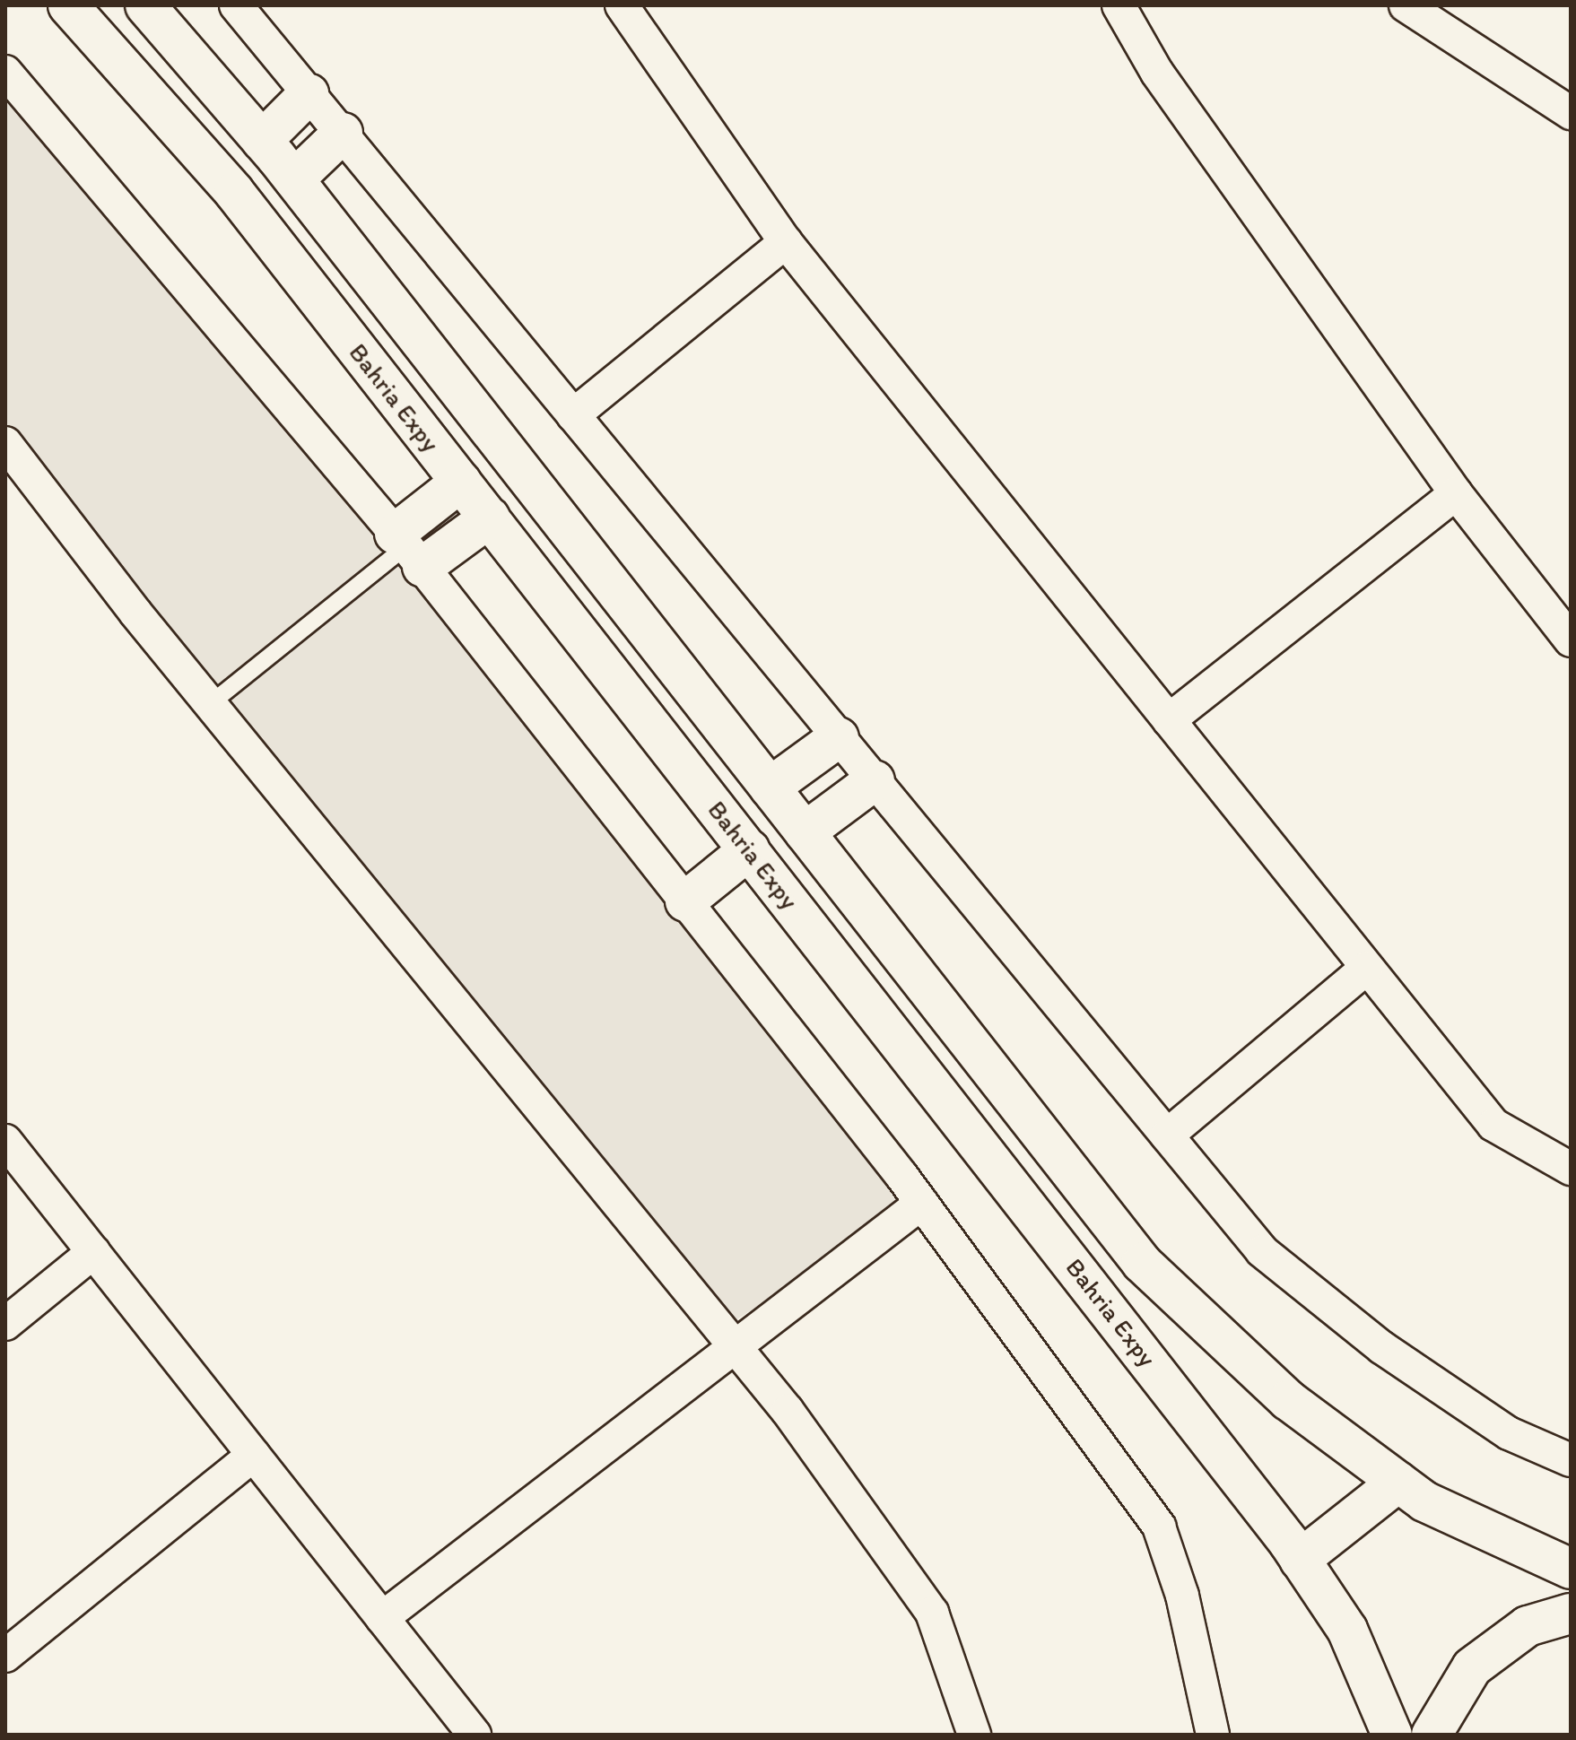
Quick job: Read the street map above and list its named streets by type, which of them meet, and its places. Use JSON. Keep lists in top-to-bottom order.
{
  "streets": {
    "main road": ["Bahria Expy"]
  }
}
